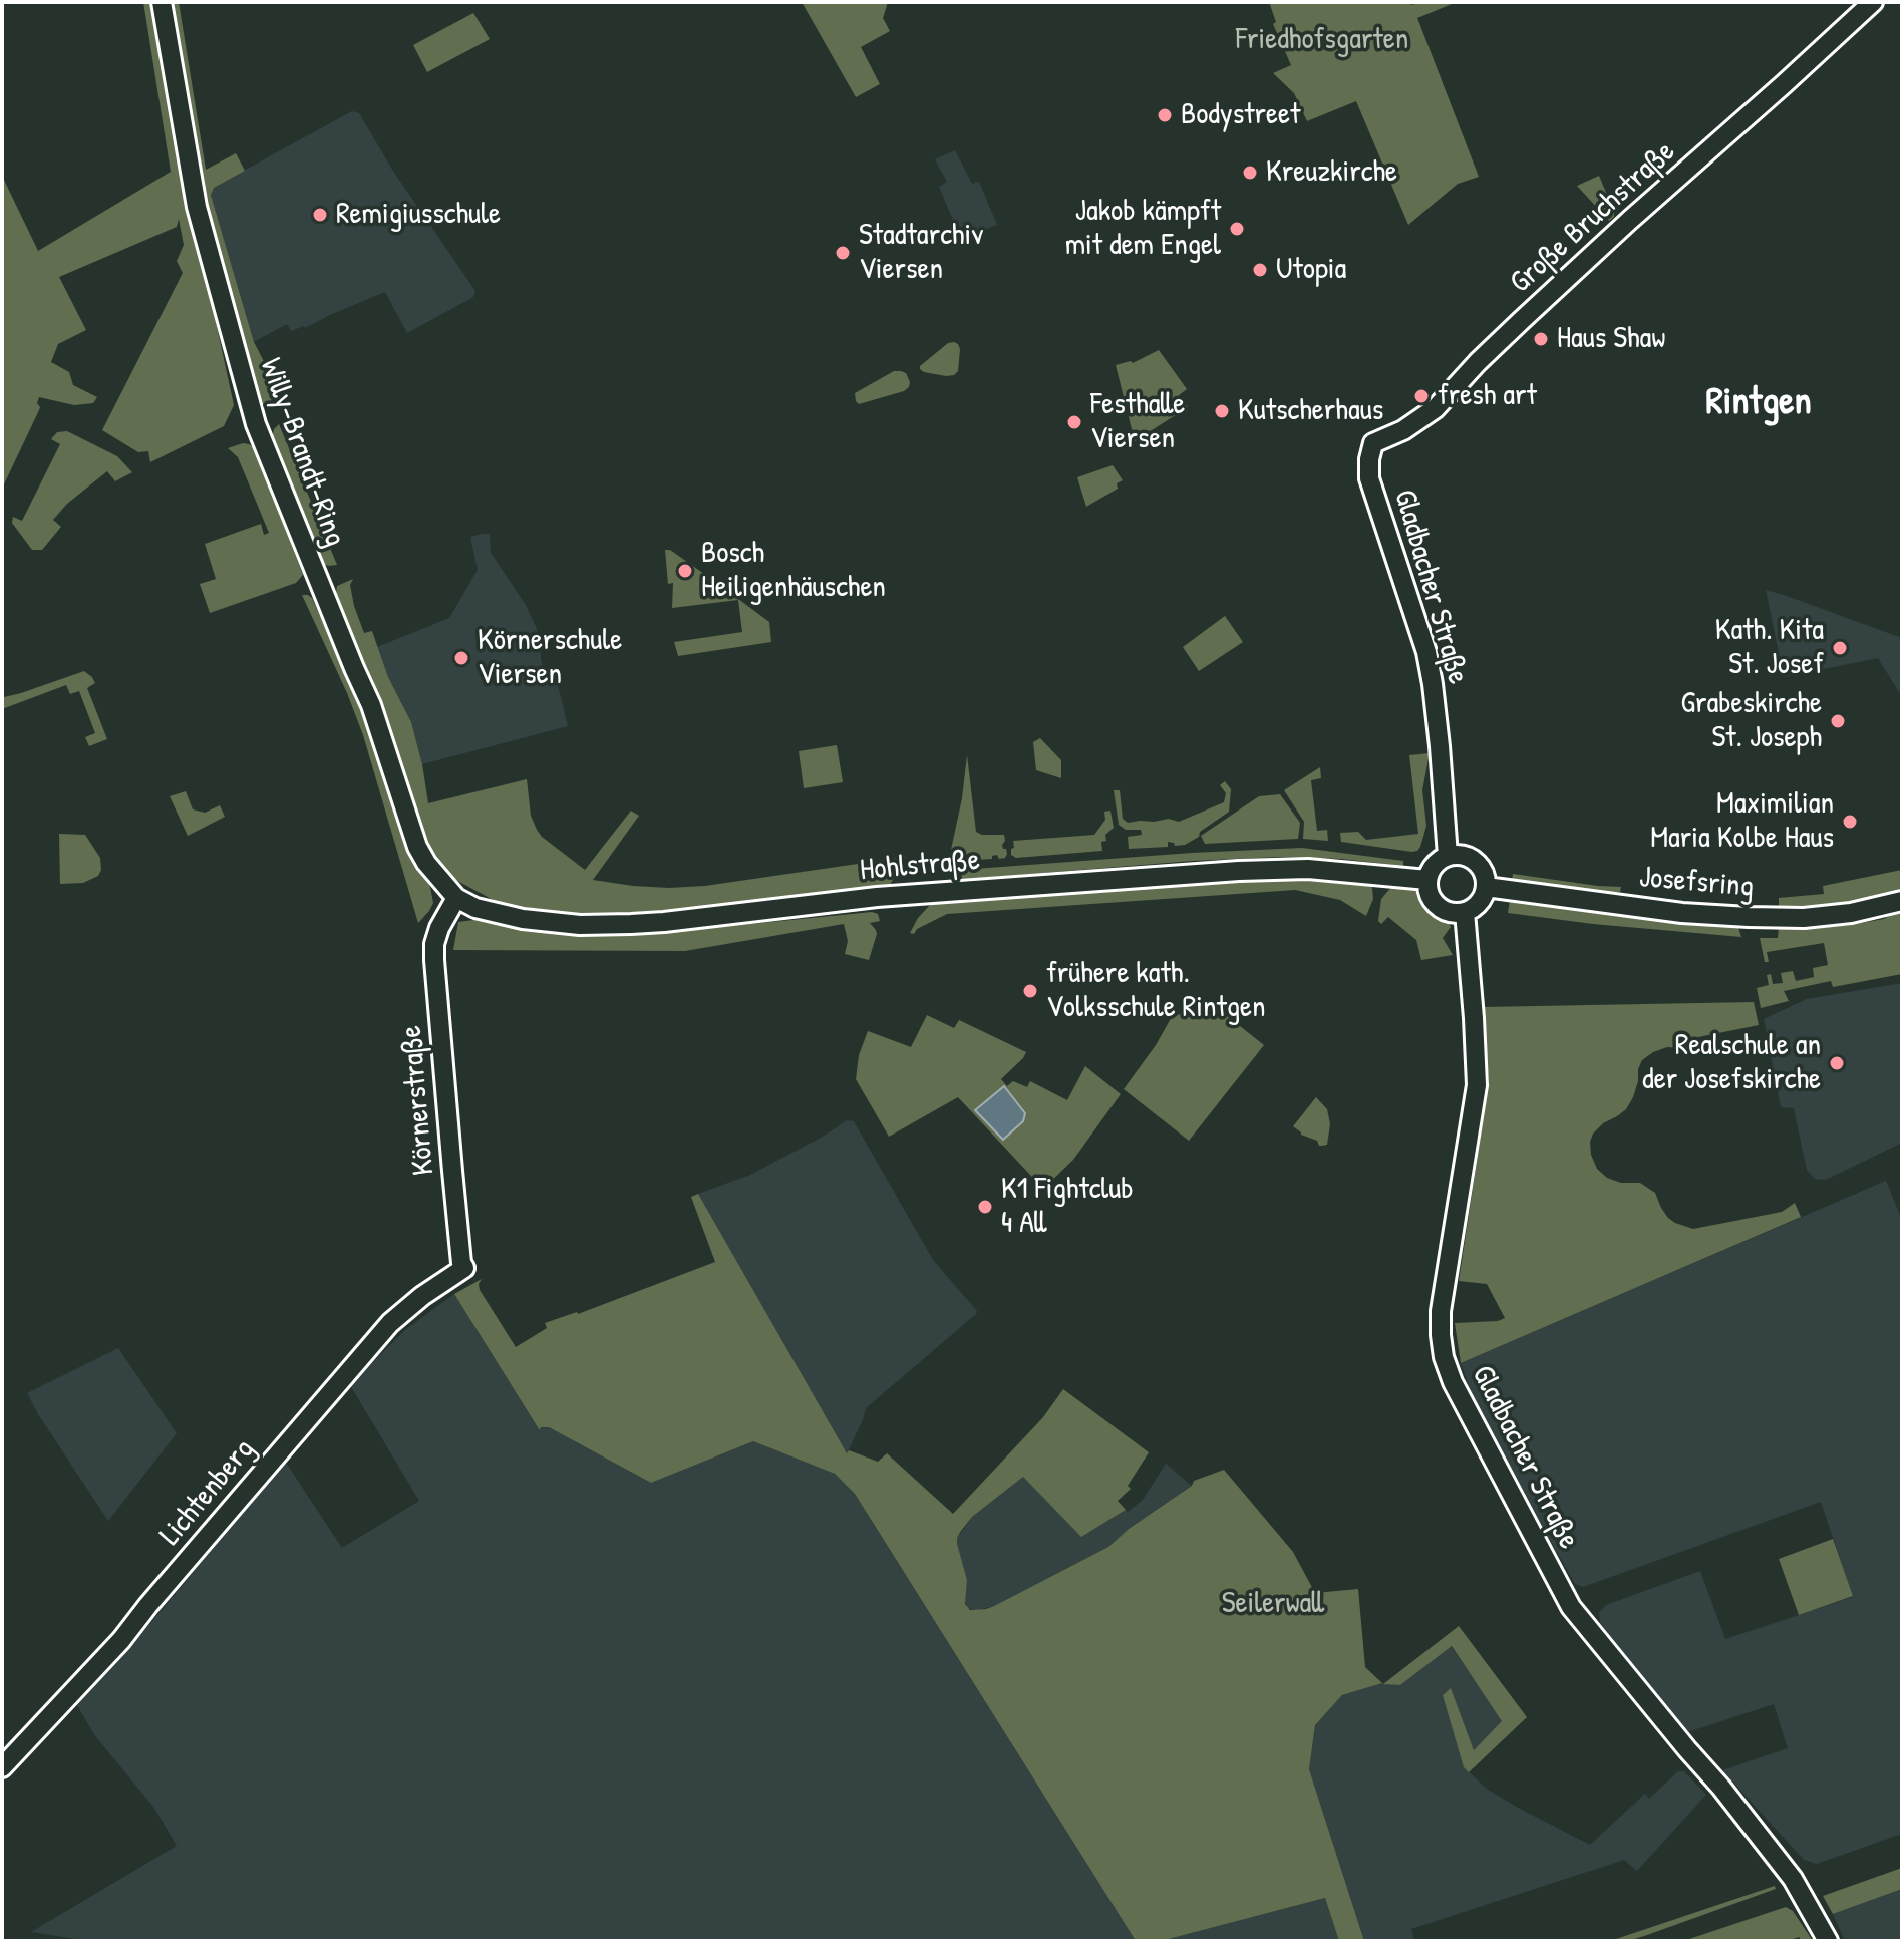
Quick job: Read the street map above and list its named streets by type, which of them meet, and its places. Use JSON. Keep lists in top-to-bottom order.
{
  "streets": {
    "main road": [
      "Große Bruchstraße",
      "Willy-Brandt-Ring",
      "Gladbacher Straße",
      "Hohlstraße",
      "Josefsring",
      "Körnerstraße",
      "Lichtenberg"
    ]
  },
  "crossings": [
    ["Große Bruchstraße", "Gladbacher Straße"],
    ["Willy-Brandt-Ring", "Hohlstraße"],
    ["Willy-Brandt-Ring", "Körnerstraße"],
    ["Gladbacher Straße", "Hohlstraße"],
    ["Gladbacher Straße", "Josefsring"],
    ["Hohlstraße", "Josefsring"],
    ["Hohlstraße", "Körnerstraße"],
    ["Körnerstraße", "Lichtenberg"]
  ],
  "districts": ["Rintgen"],
  "parks": ["Friedhofsgarten", "Seilerwall"],
  "places": [
    "Bodystreet",
    "Kreuzkirche",
    "Remigiusschule",
    "Jakob kämpft mit dem Engel",
    "Stadtarchiv Viersen",
    "Utopia",
    "Haus Shaw",
    "fresh art",
    "Kutscherhaus",
    "Festhalle Viersen",
    "Bosch Heiligenhäuschen",
    "Kath. Kita St. Josef",
    "Körnerschule Viersen",
    "Grabeskirche St. Joseph",
    "Maximilian Maria Kolbe Haus",
    "frühere kath. Volksschule Rintgen",
    "Realschule an der Josefskirche",
    "K1 Fightclub 4 All"
  ]
}
